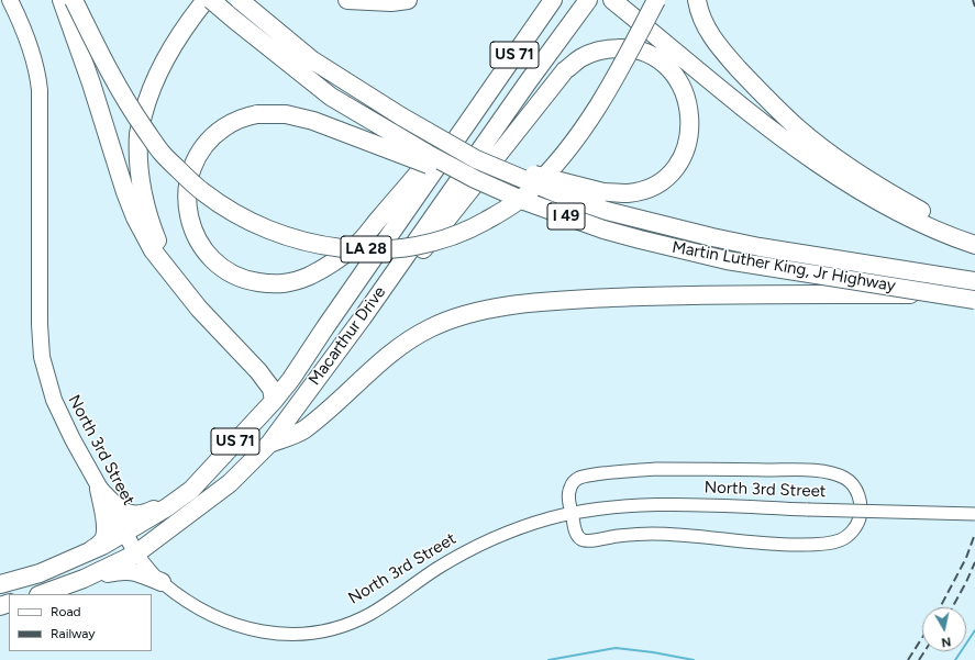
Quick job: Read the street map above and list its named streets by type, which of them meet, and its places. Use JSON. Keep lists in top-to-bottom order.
{
  "streets": {
    "highway": [
      "US 71",
      "I 49",
      "LA 28",
      "Martin Luther King, Jr Highway",
      "Macarthur Drive"
    ],
    "main road": ["North 3rd Street"]
  },
  "crossings": [
    ["Macarthur Drive", "North 3rd Street"]
  ],
  "legend": ["Road", "Railway"],
  "north": "bottom"
}
